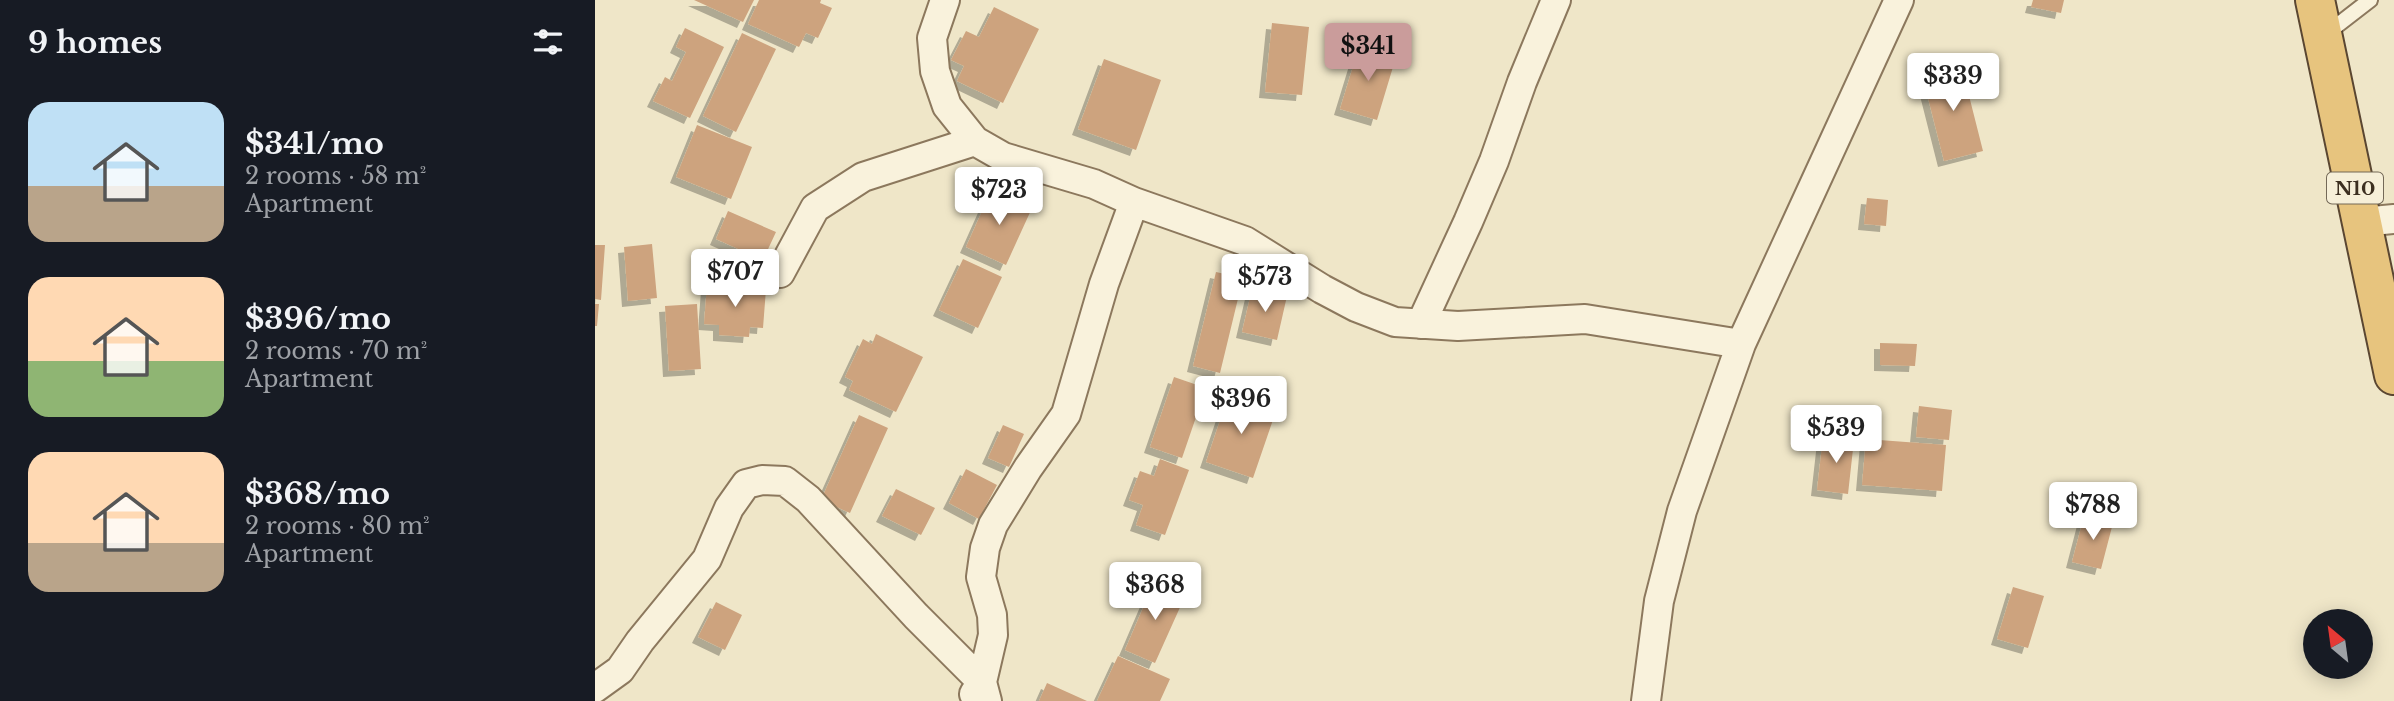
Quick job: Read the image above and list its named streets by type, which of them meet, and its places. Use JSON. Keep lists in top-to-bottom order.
{
  "streets": {
    "highway": ["N10"]
  },
  "north": "top left",
  "page": {
    "heading": "9 homes",
    "price": [
      "$341",
      "$339",
      "$723",
      "$707",
      "$573",
      "$396",
      "$539",
      "$788",
      "$368"
    ],
    "list": [
      {
        "name": "$341/mo",
        "note": "2 rooms · 58 m² · Apartment"
      },
      {
        "name": "$396/mo",
        "note": "2 rooms · 70 m² · Apartment"
      },
      {
        "name": "$368/mo",
        "note": "2 rooms · 80 m² · Apartment"
      }
    ]
  }
}
